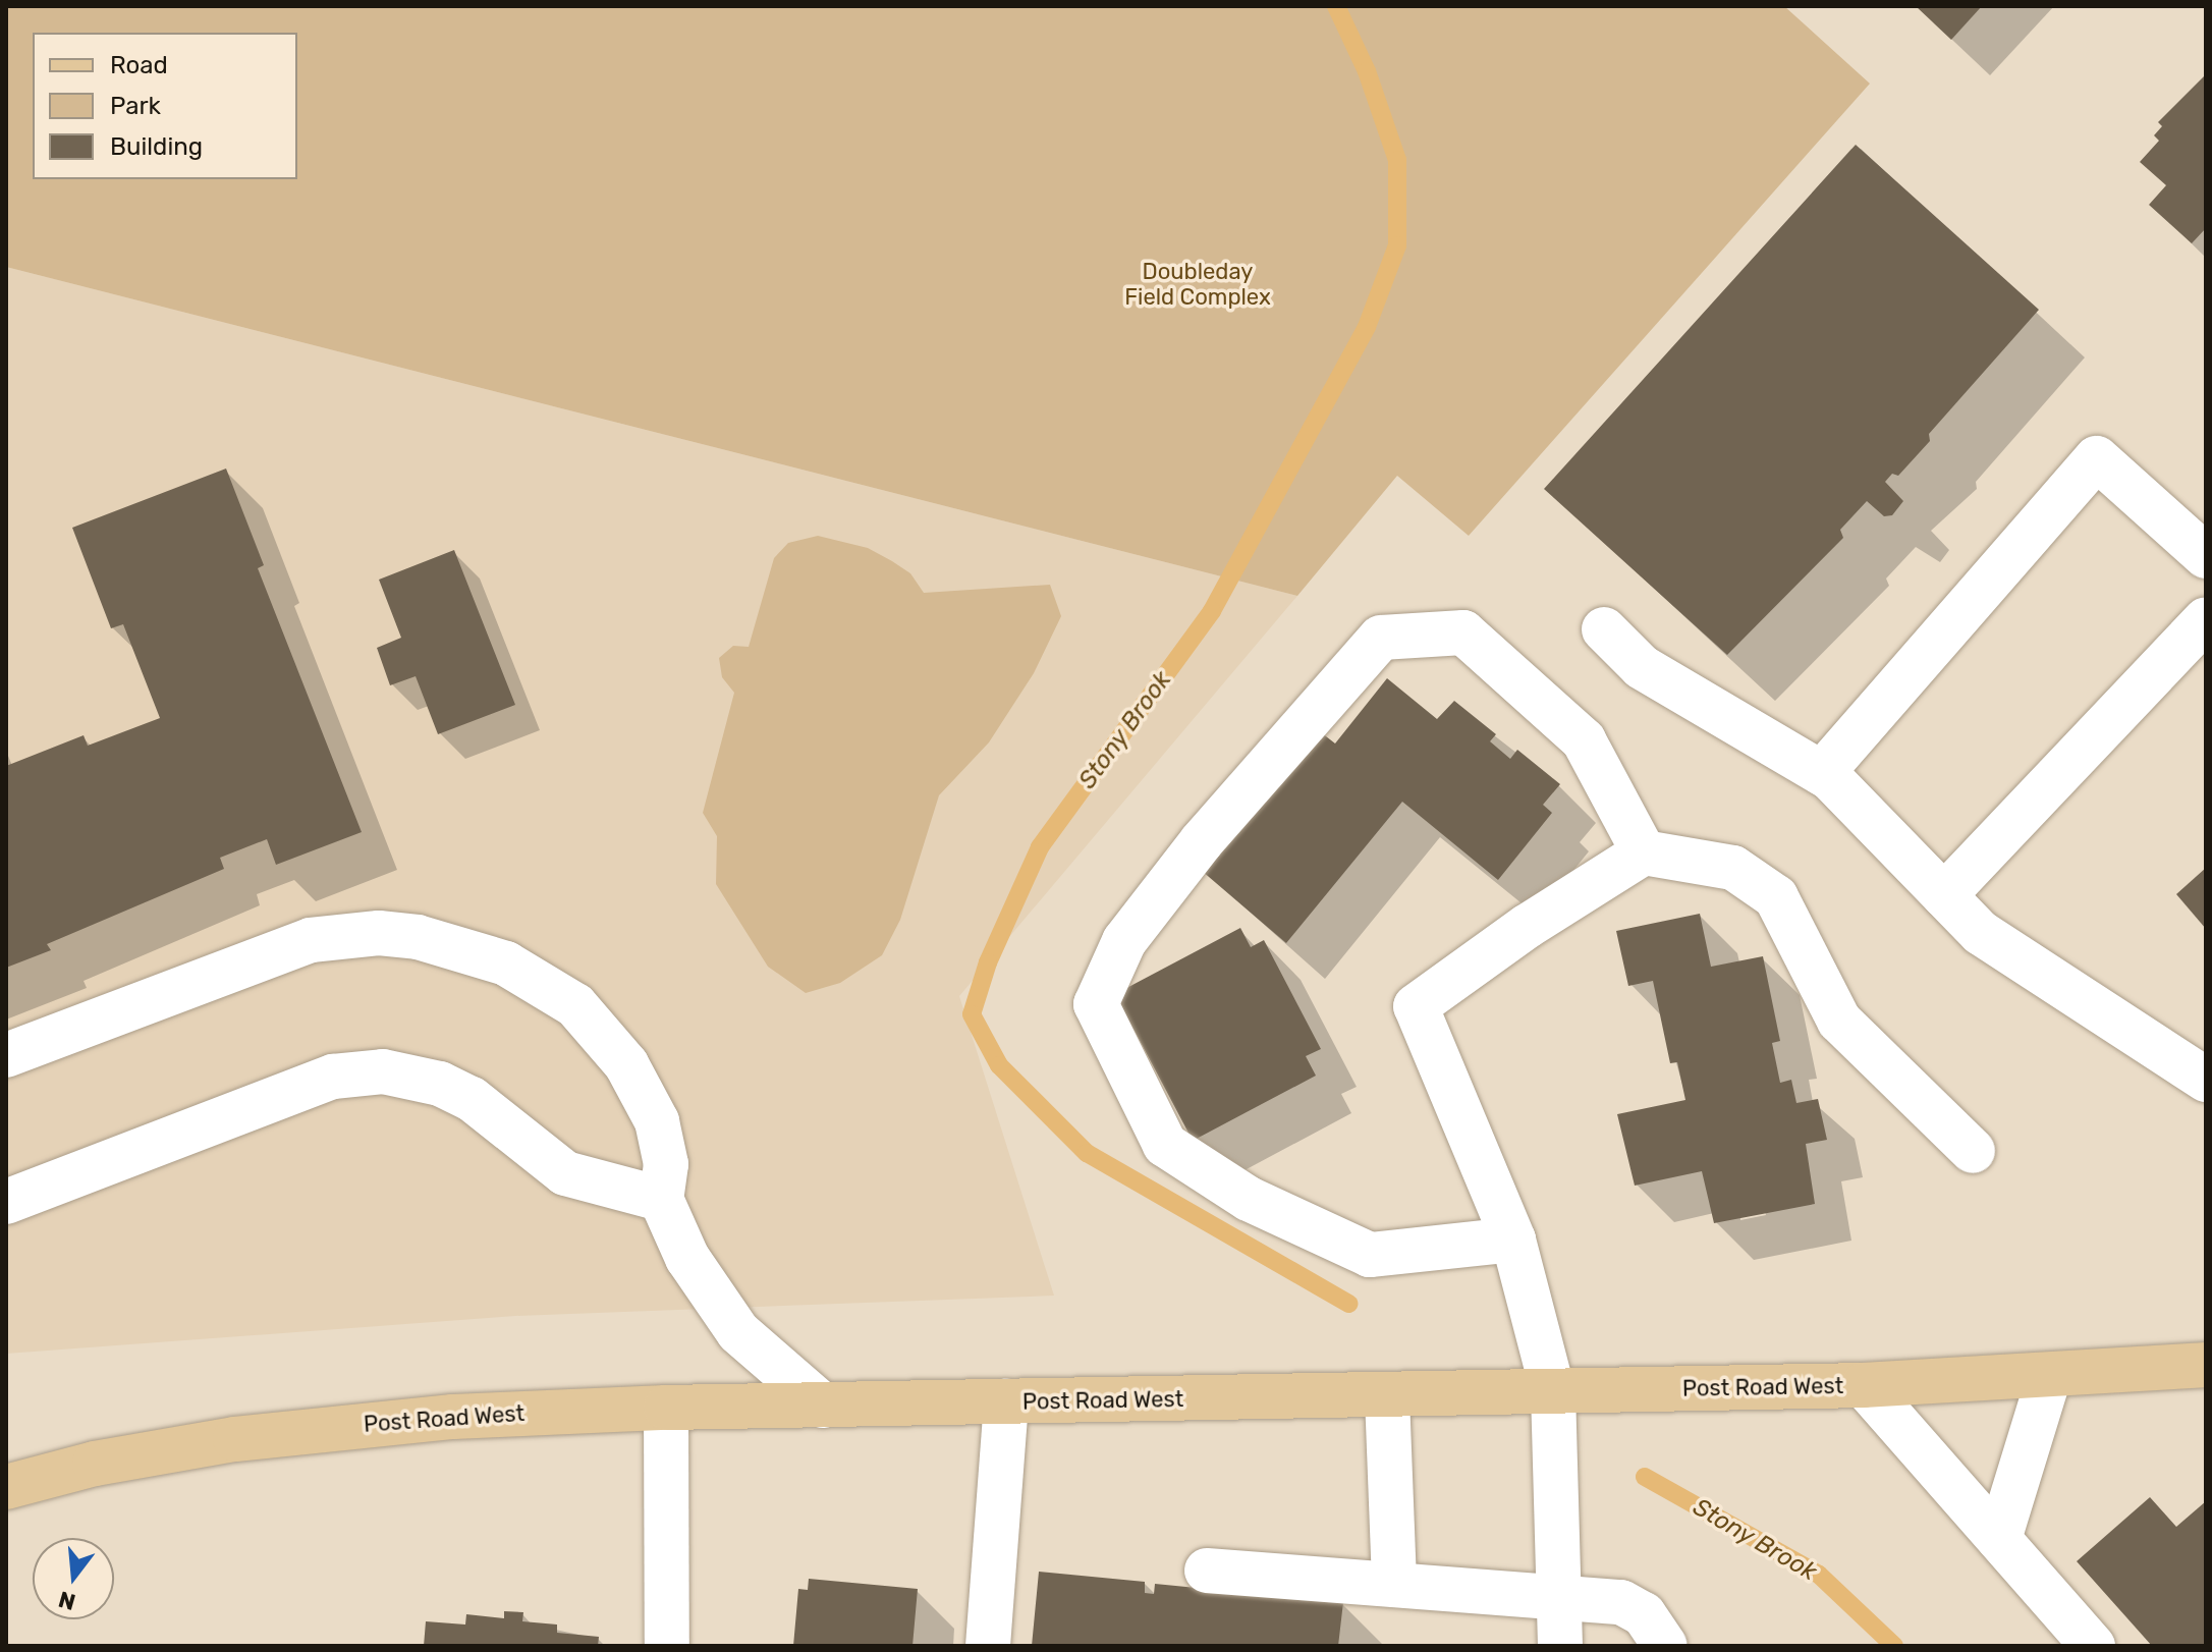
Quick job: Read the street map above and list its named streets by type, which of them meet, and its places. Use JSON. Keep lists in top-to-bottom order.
{
  "streets": {
    "main road": ["Post Road West"]
  },
  "water": ["Stony Brook"],
  "parks": ["Doubleday Field Complex"],
  "legend": ["Road", "Park", "Building"],
  "north": "bottom"
}
